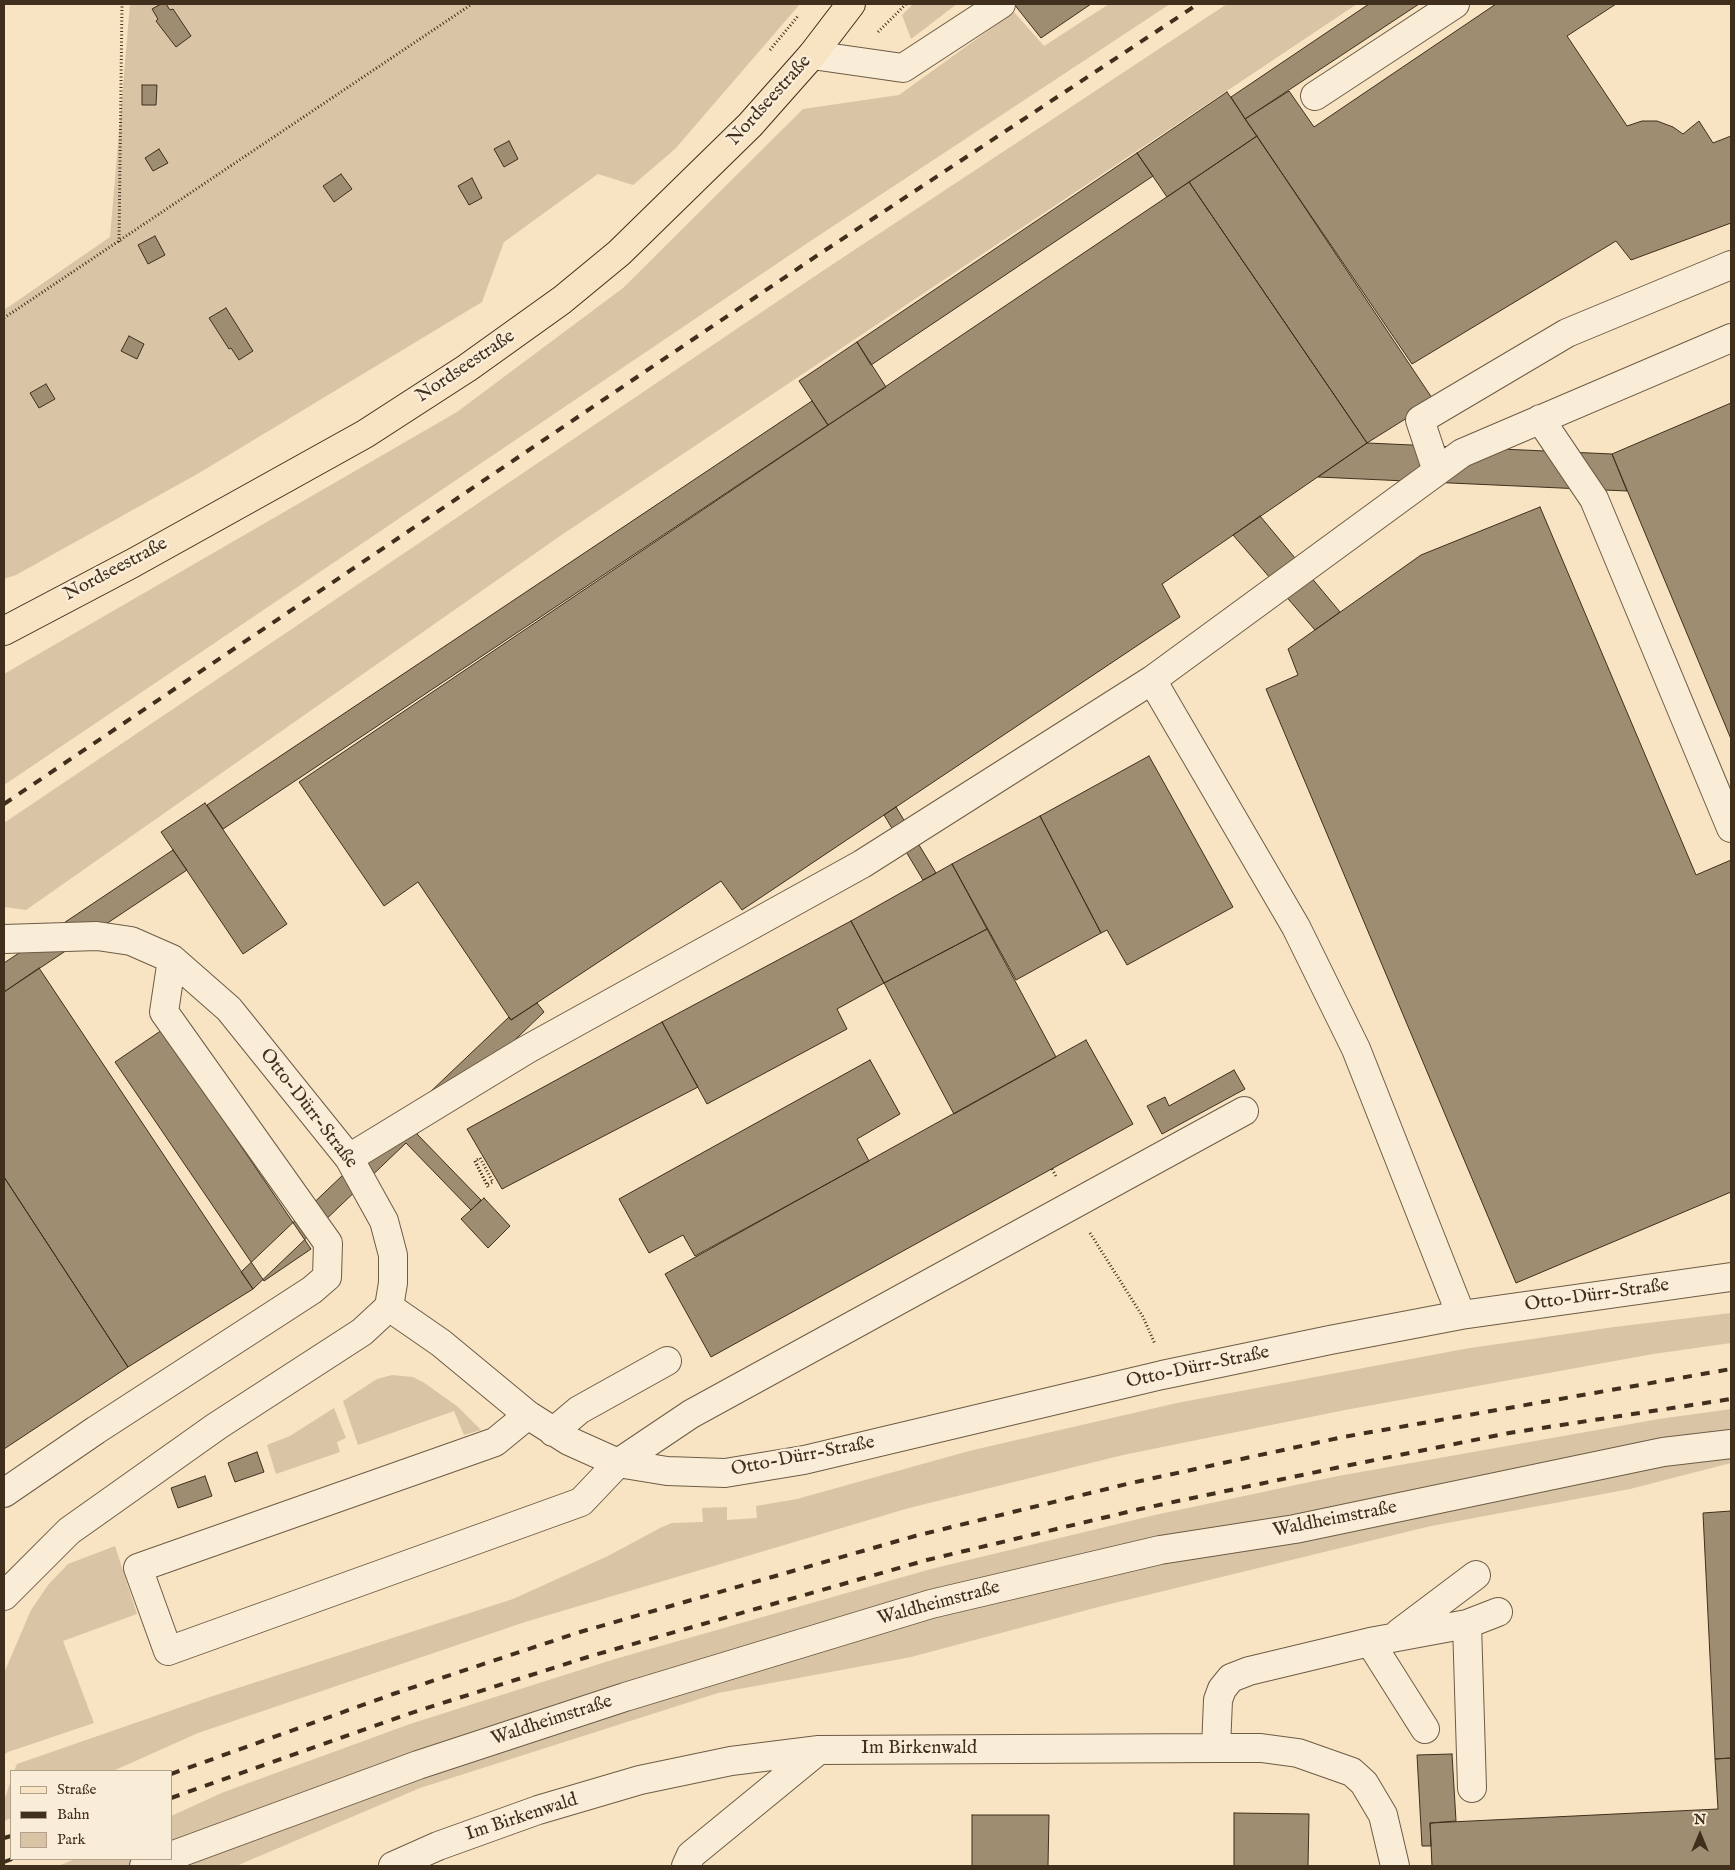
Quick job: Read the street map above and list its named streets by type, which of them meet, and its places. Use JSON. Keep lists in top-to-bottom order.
{
  "streets": {
    "main road": ["Nordseestraße"],
    "street": ["Otto-Dürr-Straße", "Waldheimstraße", "Im Birkenwald"]
  },
  "legend": ["Straße", "Bahn", "Park"],
  "north": "top"
}
